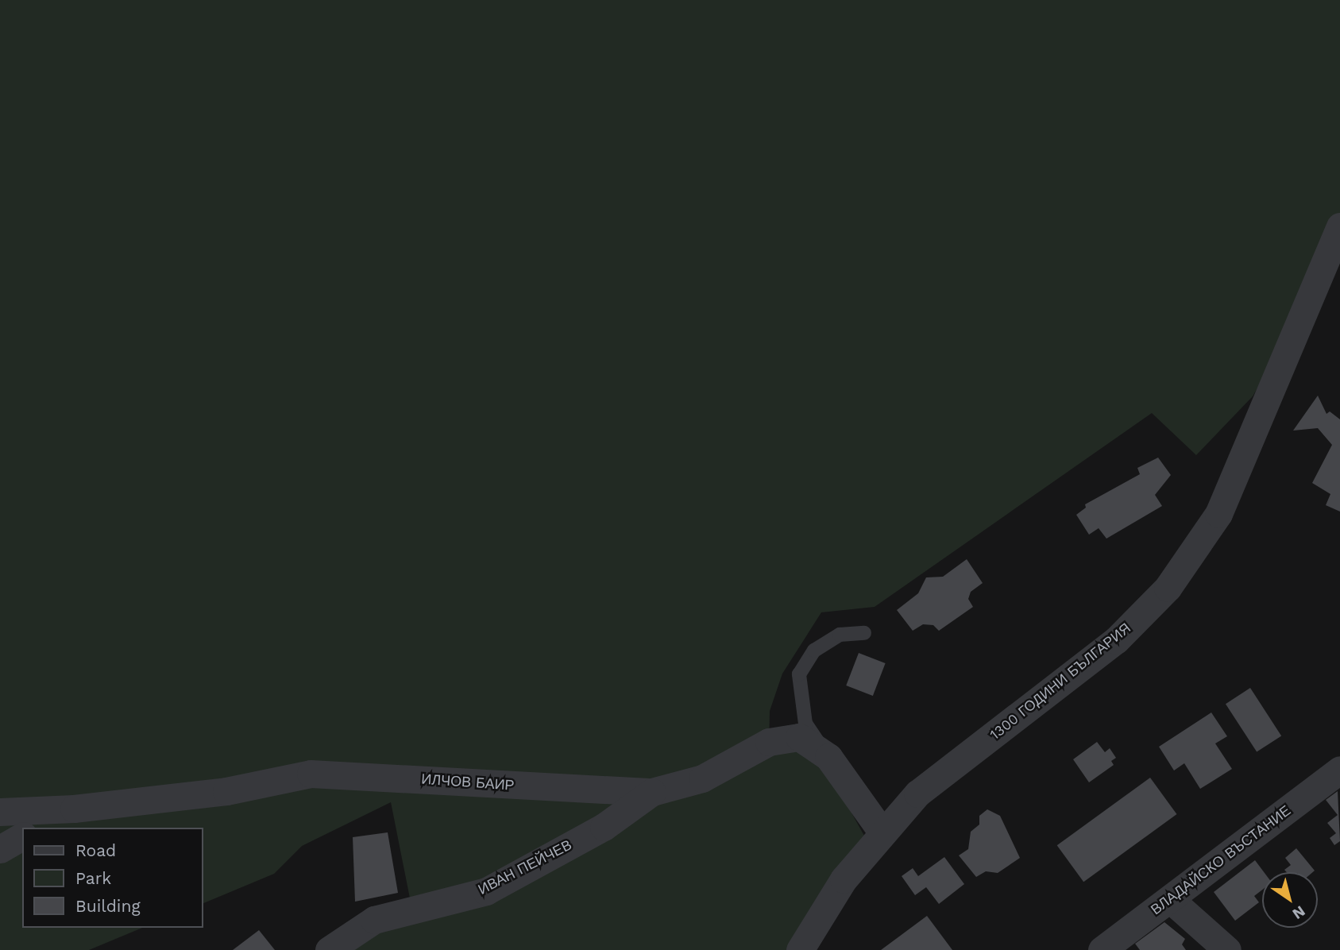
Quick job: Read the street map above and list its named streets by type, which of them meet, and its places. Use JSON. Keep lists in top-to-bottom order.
{
  "streets": {
    "street": [
      "1300 ГОДИНИ БЪЛГАРИЯ",
      "ИЛЧОВ БАИР",
      "ВЛАДАЙСКО ВЪСТАНИЕ",
      "ИВАН ПЕЙЧЕВ"
    ]
  },
  "crossings": [
    ["1300 ГОДИНИ БЪЛГАРИЯ", "ИЛЧОВ БАИР"],
    ["ИЛЧОВ БАИР", "ИВАН ПЕЙЧЕВ"]
  ],
  "legend": ["Road", "Park", "Building"],
  "north": "bottom right"
}
